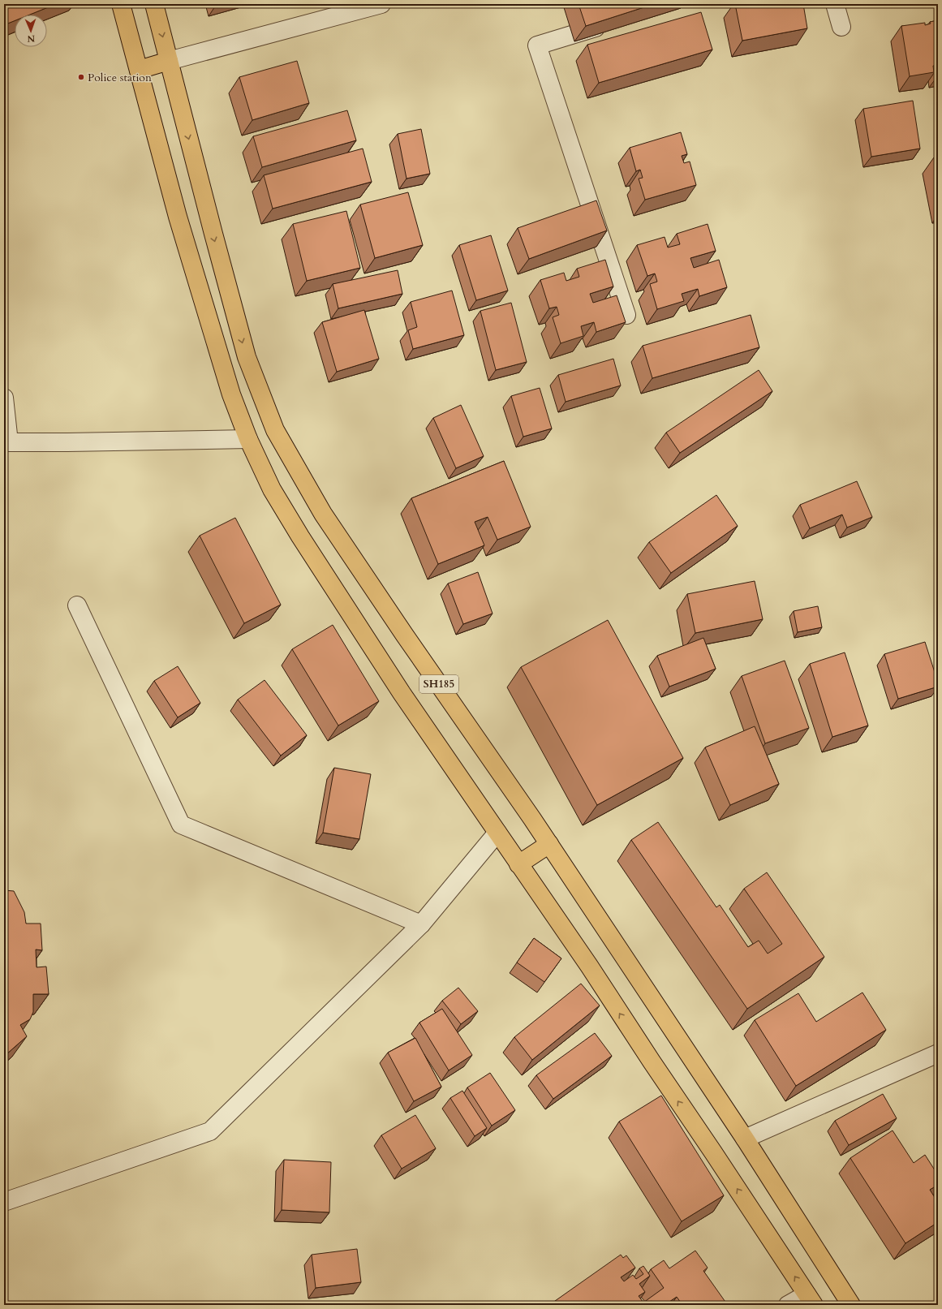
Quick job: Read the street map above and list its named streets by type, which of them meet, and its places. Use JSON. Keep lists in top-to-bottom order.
{
  "streets": {
    "main road": ["SH185"]
  },
  "places": ["Police station"],
  "north": "bottom"
}
